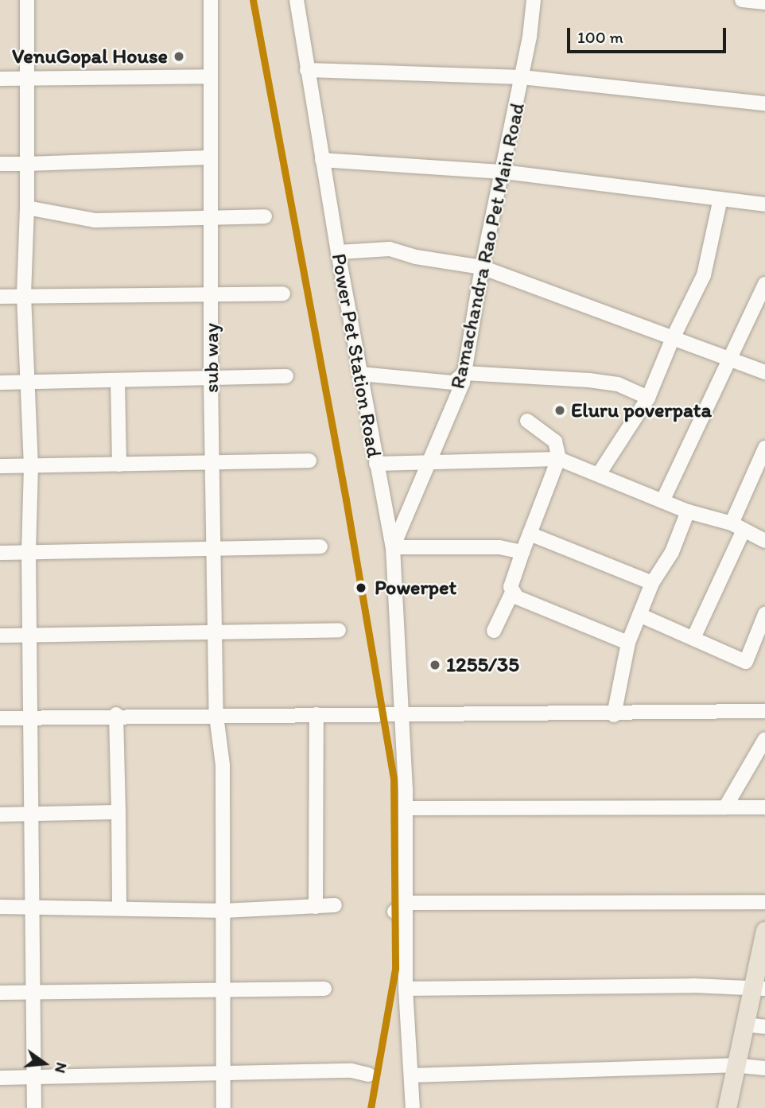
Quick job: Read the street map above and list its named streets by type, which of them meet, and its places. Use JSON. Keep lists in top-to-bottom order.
{
  "streets": {
    "street": ["Ramachandra Rao Pet Main Road", "Power Pet Station Road", "sub way"]
  },
  "crossings": [
    ["Ramachandra Rao Pet Main Road", "Power Pet Station Road"]
  ],
  "places": [
    "VenuGopal House",
    "Eluru poverpata",
    "Powerpet",
    "1255/35"
  ],
  "scale_bar": "100 m",
  "north": "right"
}
